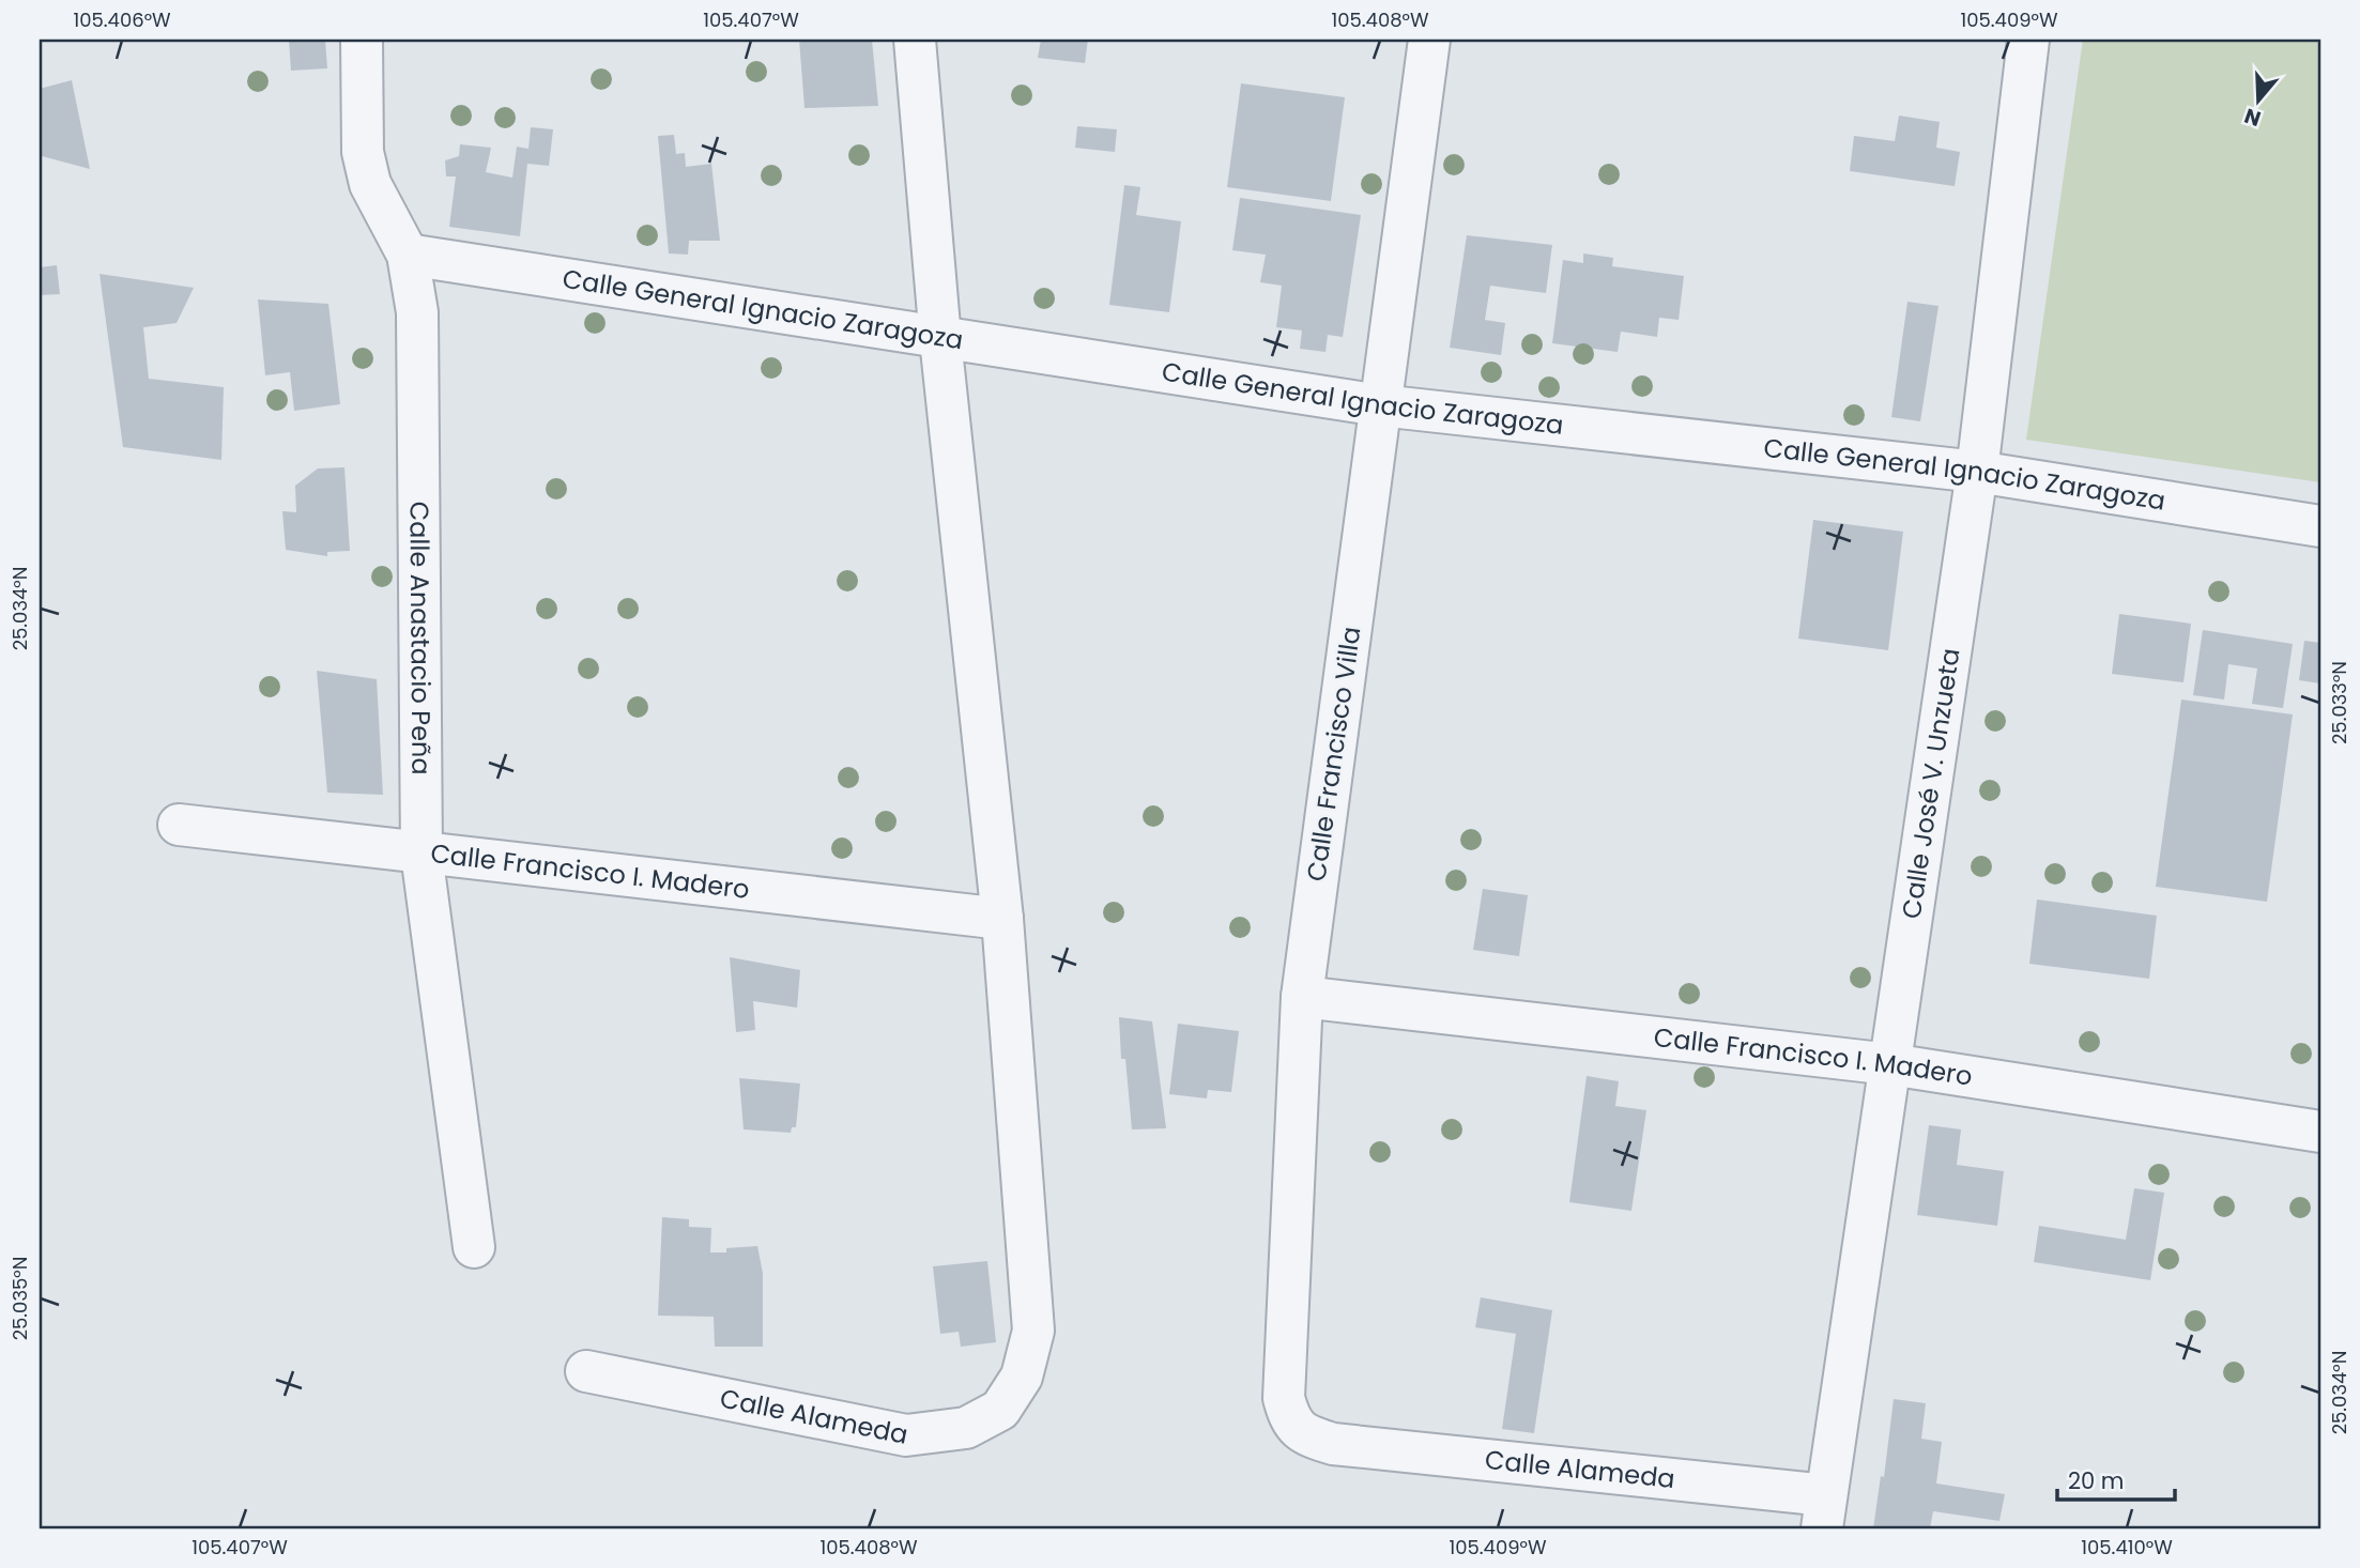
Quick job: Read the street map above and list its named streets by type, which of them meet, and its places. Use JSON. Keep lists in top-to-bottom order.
{
  "streets": {
    "street": [
      "Calle General Ignacio Zaragoza",
      "Calle Anastacio Peña",
      "Calle Francisco Villa",
      "Calle José V. Unzueta",
      "Calle Francisco I. Madero",
      "Calle Alameda"
    ]
  },
  "crossings": [
    ["Calle General Ignacio Zaragoza", "Calle Anastacio Peña"],
    ["Calle General Ignacio Zaragoza", "Calle Francisco Villa"],
    ["Calle General Ignacio Zaragoza", "Calle José V. Unzueta"],
    ["Calle General Ignacio Zaragoza", "Calle Alameda"],
    ["Calle Anastacio Peña", "Calle Francisco I. Madero"],
    ["Calle Francisco Villa", "Calle Francisco I. Madero"],
    ["Calle Francisco Villa", "Calle Alameda"],
    ["Calle José V. Unzueta", "Calle Francisco I. Madero"],
    ["Calle José V. Unzueta", "Calle Alameda"],
    ["Calle Francisco I. Madero", "Calle Alameda"]
  ],
  "scale_bar": "20 m",
  "north": "bottom",
  "coordinates": [
    "105.406°W",
    "105.407°W",
    "105.408°W",
    "105.409°W",
    "25.034°N",
    "25.033°N",
    "25.035°N",
    "105.410°W"
  ]
}
